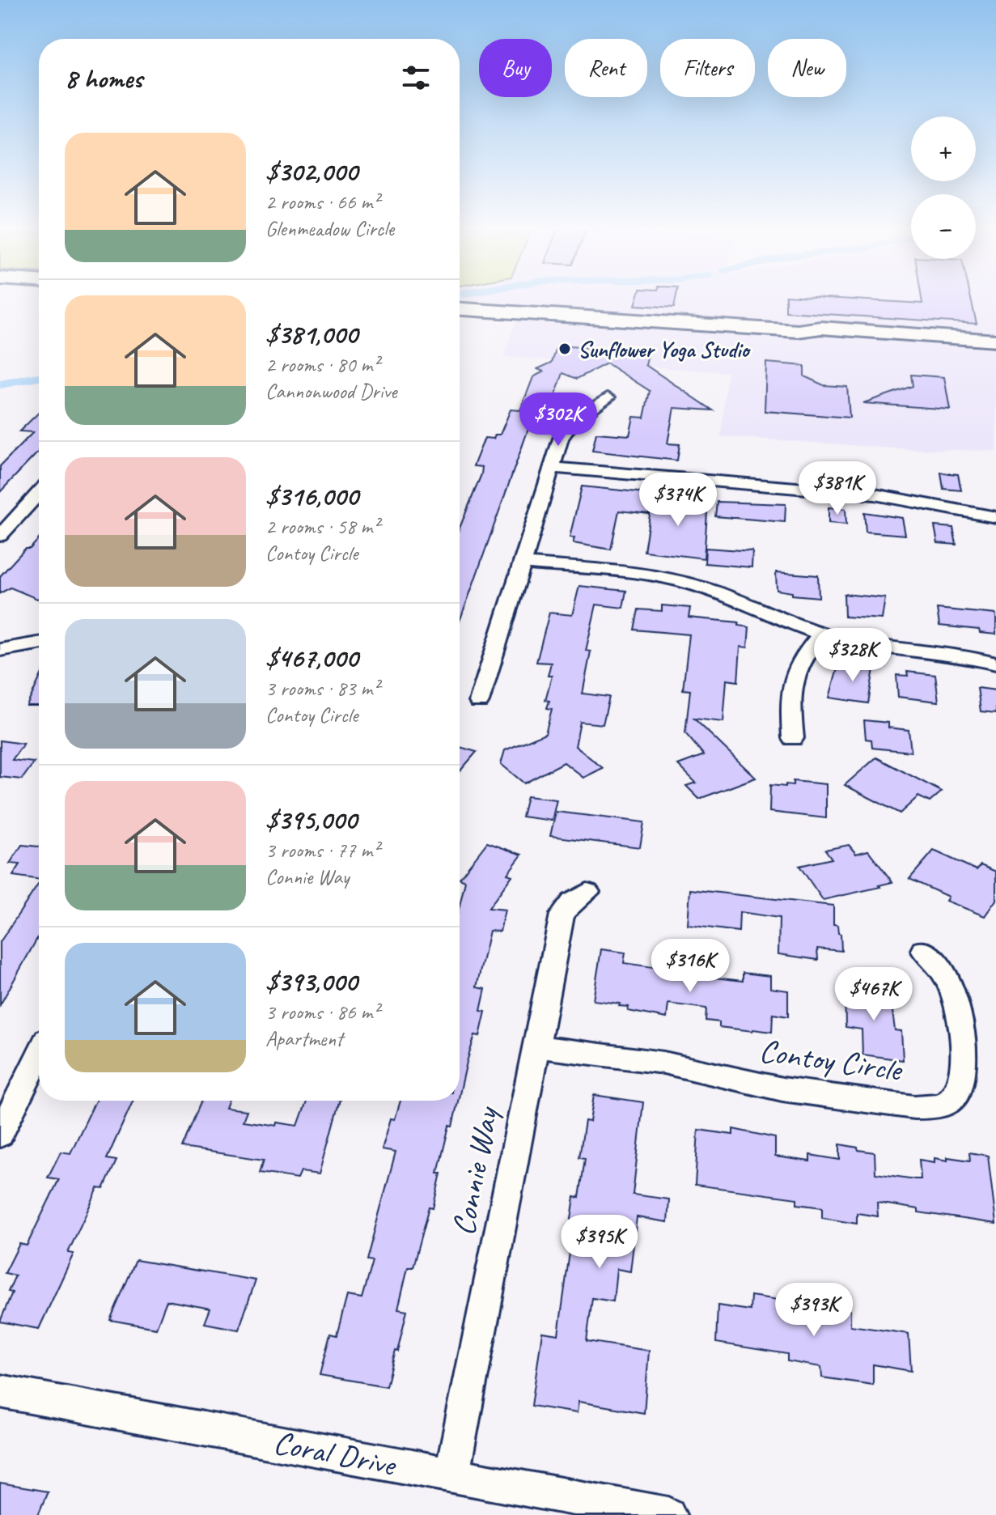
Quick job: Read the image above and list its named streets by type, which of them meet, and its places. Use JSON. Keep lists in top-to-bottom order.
{
  "streets": {
    "street": ["Contoy Circle", "Connie Way", "Coral Drive"]
  },
  "crossings": [
    ["Contoy Circle", "Connie Way"],
    ["Connie Way", "Coral Drive"]
  ],
  "places": ["Sunflower Yoga Studio"],
  "page": {
    "chip": [
      "Buy",
      "Rent",
      "Filters",
      "New"
    ],
    "heading": "8 homes",
    "map_buttons": ["+", "−"],
    "list": [
      {
        "name": "$302,000",
        "note": "2 rooms · 66 m² · Glenmeadow Circle"
      },
      {
        "name": "$381,000",
        "note": "2 rooms · 80 m² · Cannonwood Drive"
      },
      {
        "name": "$316,000",
        "note": "2 rooms · 58 m² · Contoy Circle"
      },
      {
        "name": "$467,000",
        "note": "3 rooms · 83 m² · Contoy Circle"
      },
      {
        "name": "$395,000",
        "note": "3 rooms · 77 m² · Connie Way"
      },
      {
        "name": "$393,000",
        "note": "3 rooms · 86 m² · Apartment"
      }
    ],
    "price": [
      "$302K",
      "$381K",
      "$374K",
      "$328K",
      "$316K",
      "$467K",
      "$395K",
      "$393K"
    ]
  }
}
